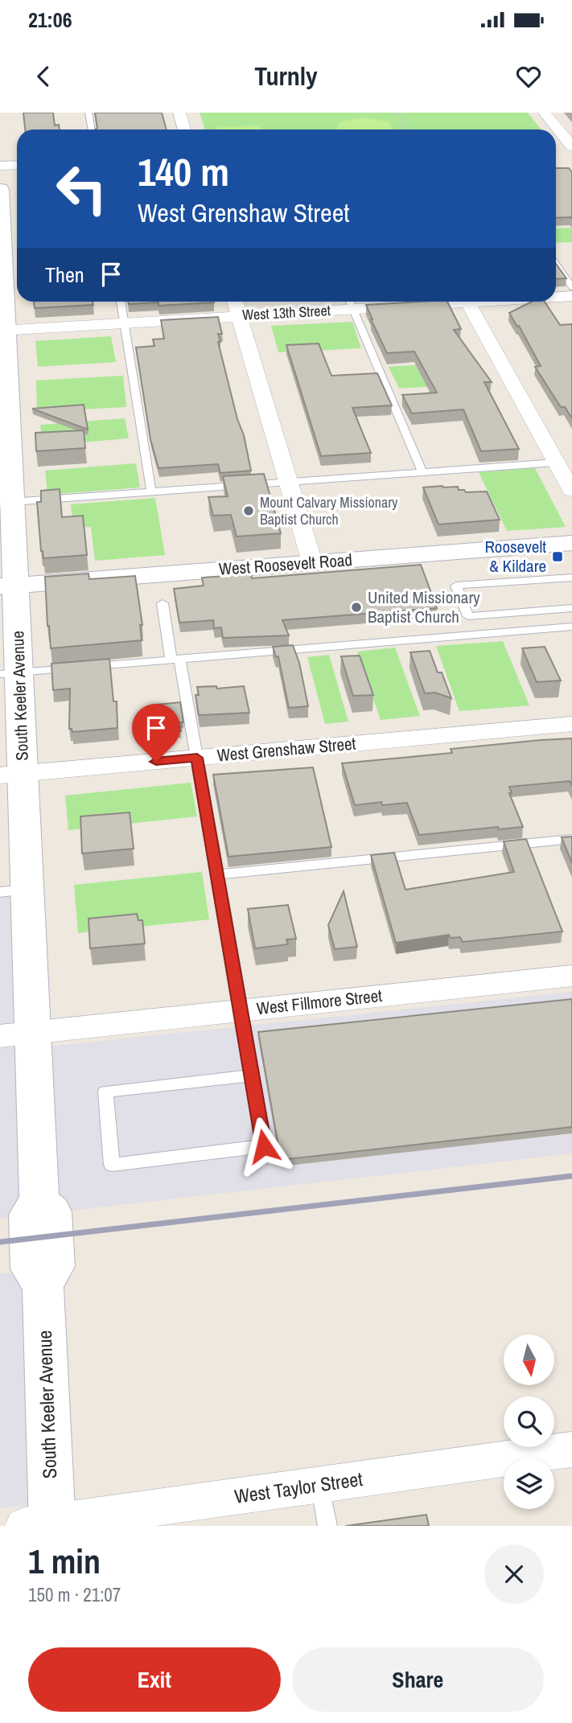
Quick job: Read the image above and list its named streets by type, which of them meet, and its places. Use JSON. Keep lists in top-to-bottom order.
{
  "streets": {
    "street": [
      "West 13th Street",
      "West Roosevelt Road",
      "South Keeler Avenue",
      "West Grenshaw Street",
      "West Fillmore Street",
      "West Taylor Street"
    ]
  },
  "crossings": [
    ["West 13th Street", "South Keeler Avenue"],
    ["West Roosevelt Road", "South Keeler Avenue"],
    ["South Keeler Avenue", "West Grenshaw Street"],
    ["South Keeler Avenue", "West Fillmore Street"],
    ["South Keeler Avenue", "West Taylor Street"]
  ],
  "places": {
    "other": ["Mount Calvary Missionary Baptist Church", "United Missionary Baptist Church"],
    "transit": ["Roosevelt & Kildare"]
  },
  "north": "bottom",
  "page": {
    "status": "21:06",
    "header": "Turnly",
    "turn": ["140 m", "West Grenshaw Street"],
    "then": "Then",
    "heading": ["1 min", "150 m · 21:07"],
    "buttons": ["Exit", "Share"]
  }
}
